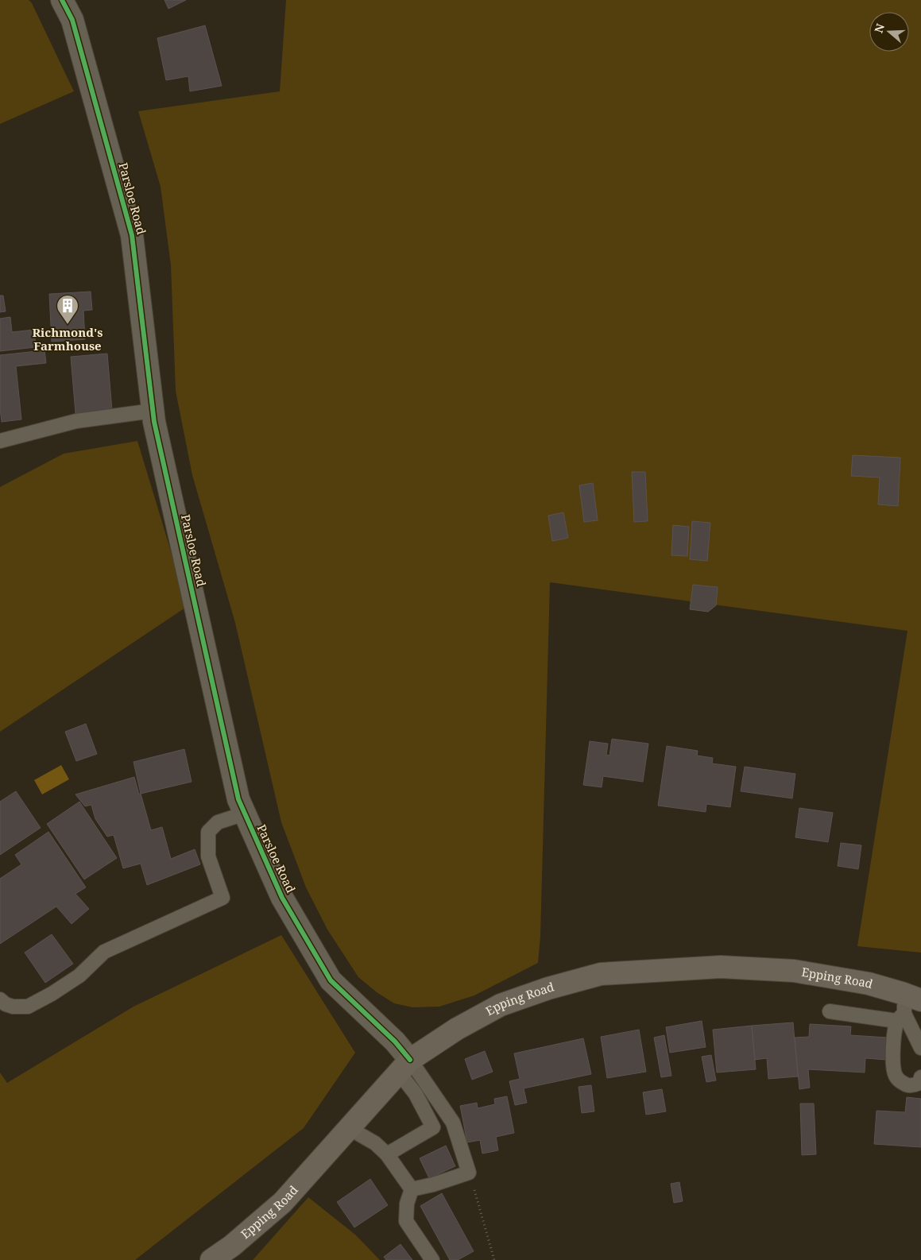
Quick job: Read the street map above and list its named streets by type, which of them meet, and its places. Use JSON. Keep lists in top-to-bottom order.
{
  "streets": {
    "main road": ["Epping Road"],
    "street": ["Parsloe Road"]
  },
  "crossings": [
    ["Parsloe Road", "Epping Road"]
  ],
  "places": {
    "building": ["Richmond's Farmhouse"]
  },
  "north": "left"
}
